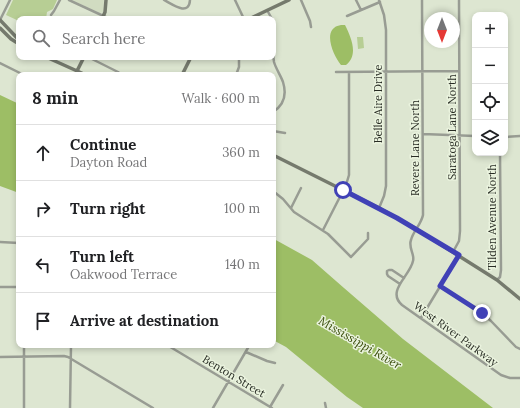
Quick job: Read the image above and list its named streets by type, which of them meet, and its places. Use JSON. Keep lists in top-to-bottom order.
{
  "streets": {
    "street": [
      "Belle Aire Drive",
      "Saratoga Lane North",
      "Revere Lane North",
      "Tilden Avenue North",
      "West River Parkway",
      "Benton Street"
    ]
  },
  "crossings": [
    ["Revere Lane North", "West River Parkway"]
  ],
  "water": ["Mississippi River"],
  "north": "bottom",
  "page": {
    "map_buttons": ["+", "−"],
    "search": "Search here",
    "heading": ["8 min", "Walk · 600 m"],
    "list": [
      ["Continue", "Dayton Road", "360 m"],
      ["Turn right", "100 m"],
      ["Turn left", "Oakwood Terrace", "140 m"],
      "Arrive at destination"
    ]
  }
}
